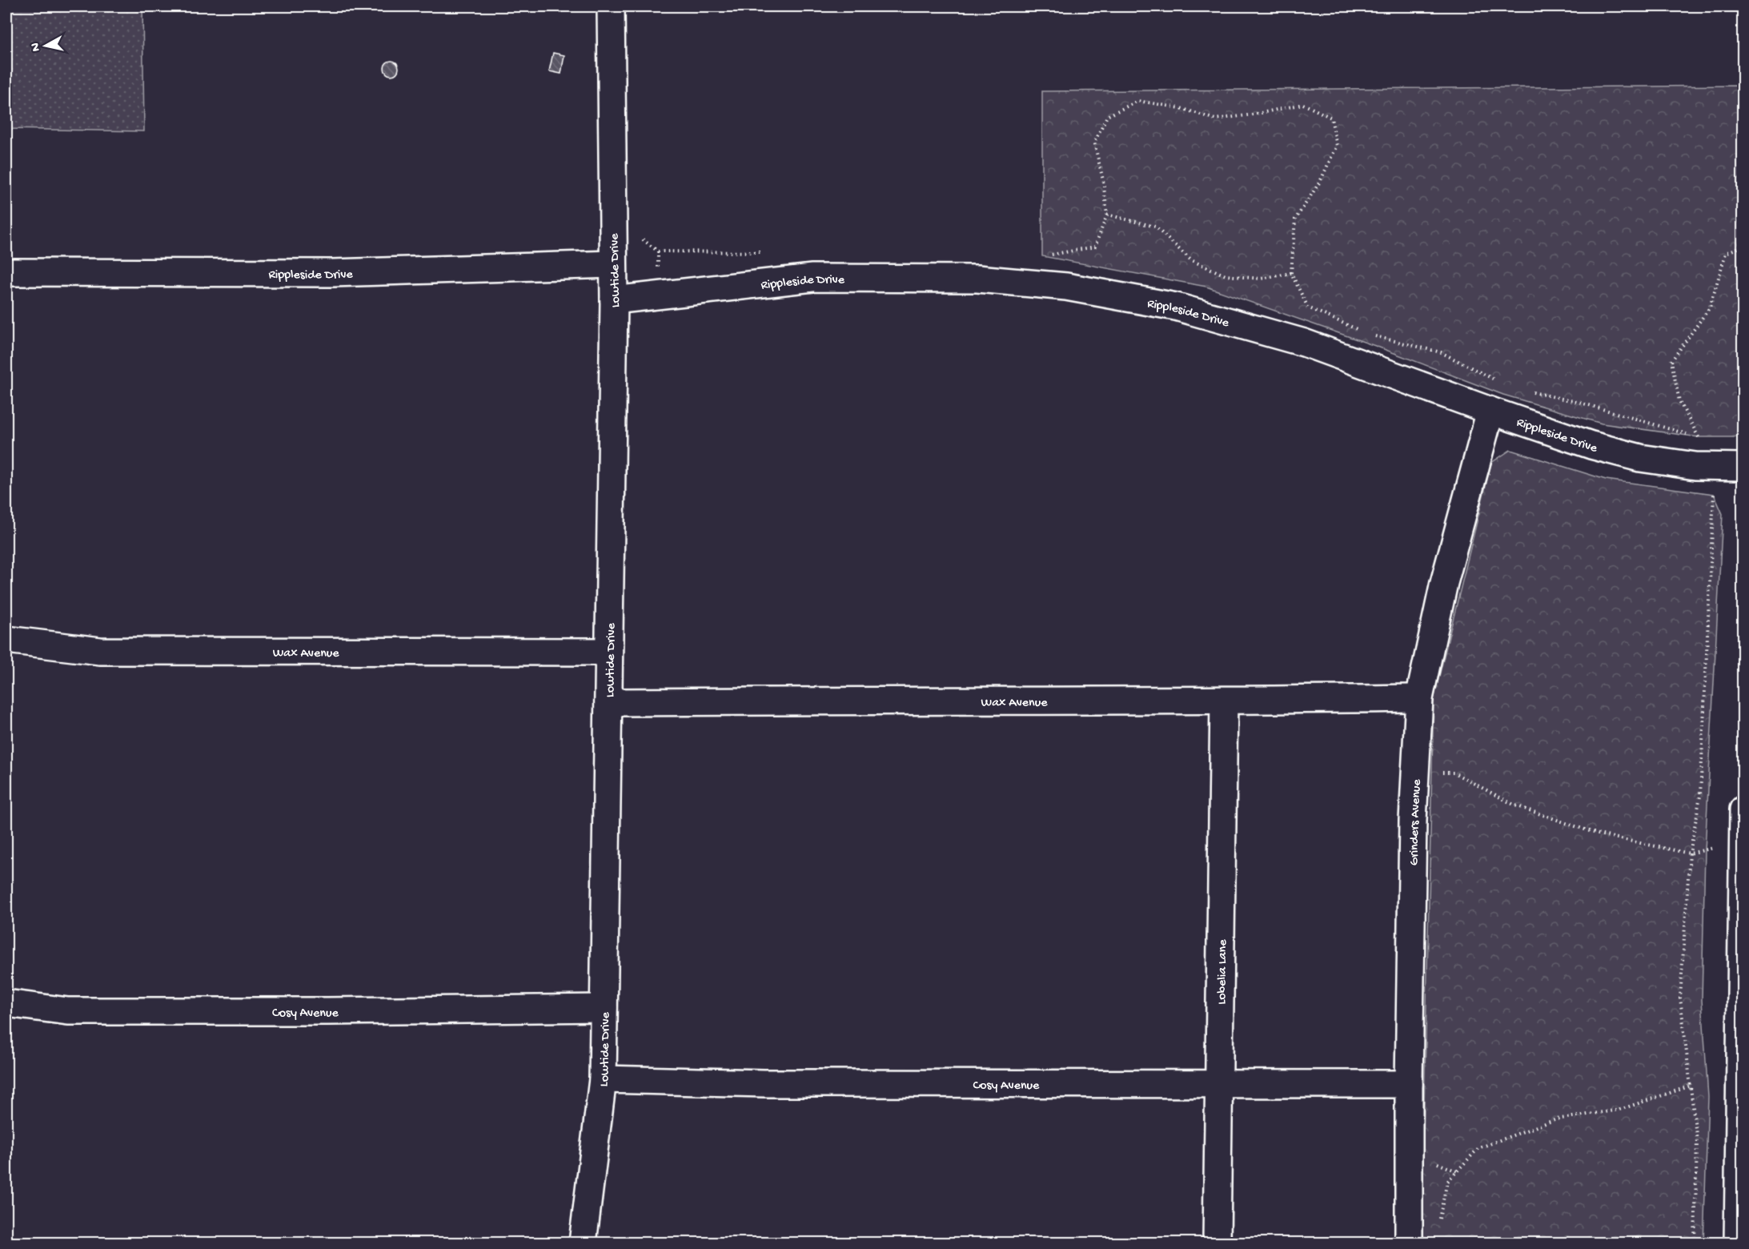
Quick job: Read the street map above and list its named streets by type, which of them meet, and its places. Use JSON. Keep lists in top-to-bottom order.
{
  "streets": {
    "street": [
      "Lowtide Drive",
      "Rippleside Drive",
      "Wax Avenue",
      "Grinders Avenue",
      "Lobelia Lane",
      "Cosy Avenue"
    ]
  },
  "crossings": [
    ["Lowtide Drive", "Rippleside Drive"],
    ["Lowtide Drive", "Wax Avenue"],
    ["Lowtide Drive", "Cosy Avenue"],
    ["Rippleside Drive", "Grinders Avenue"],
    ["Wax Avenue", "Grinders Avenue"],
    ["Wax Avenue", "Lobelia Lane"],
    ["Grinders Avenue", "Cosy Avenue"],
    ["Lobelia Lane", "Cosy Avenue"]
  ],
  "north": "left"
}
